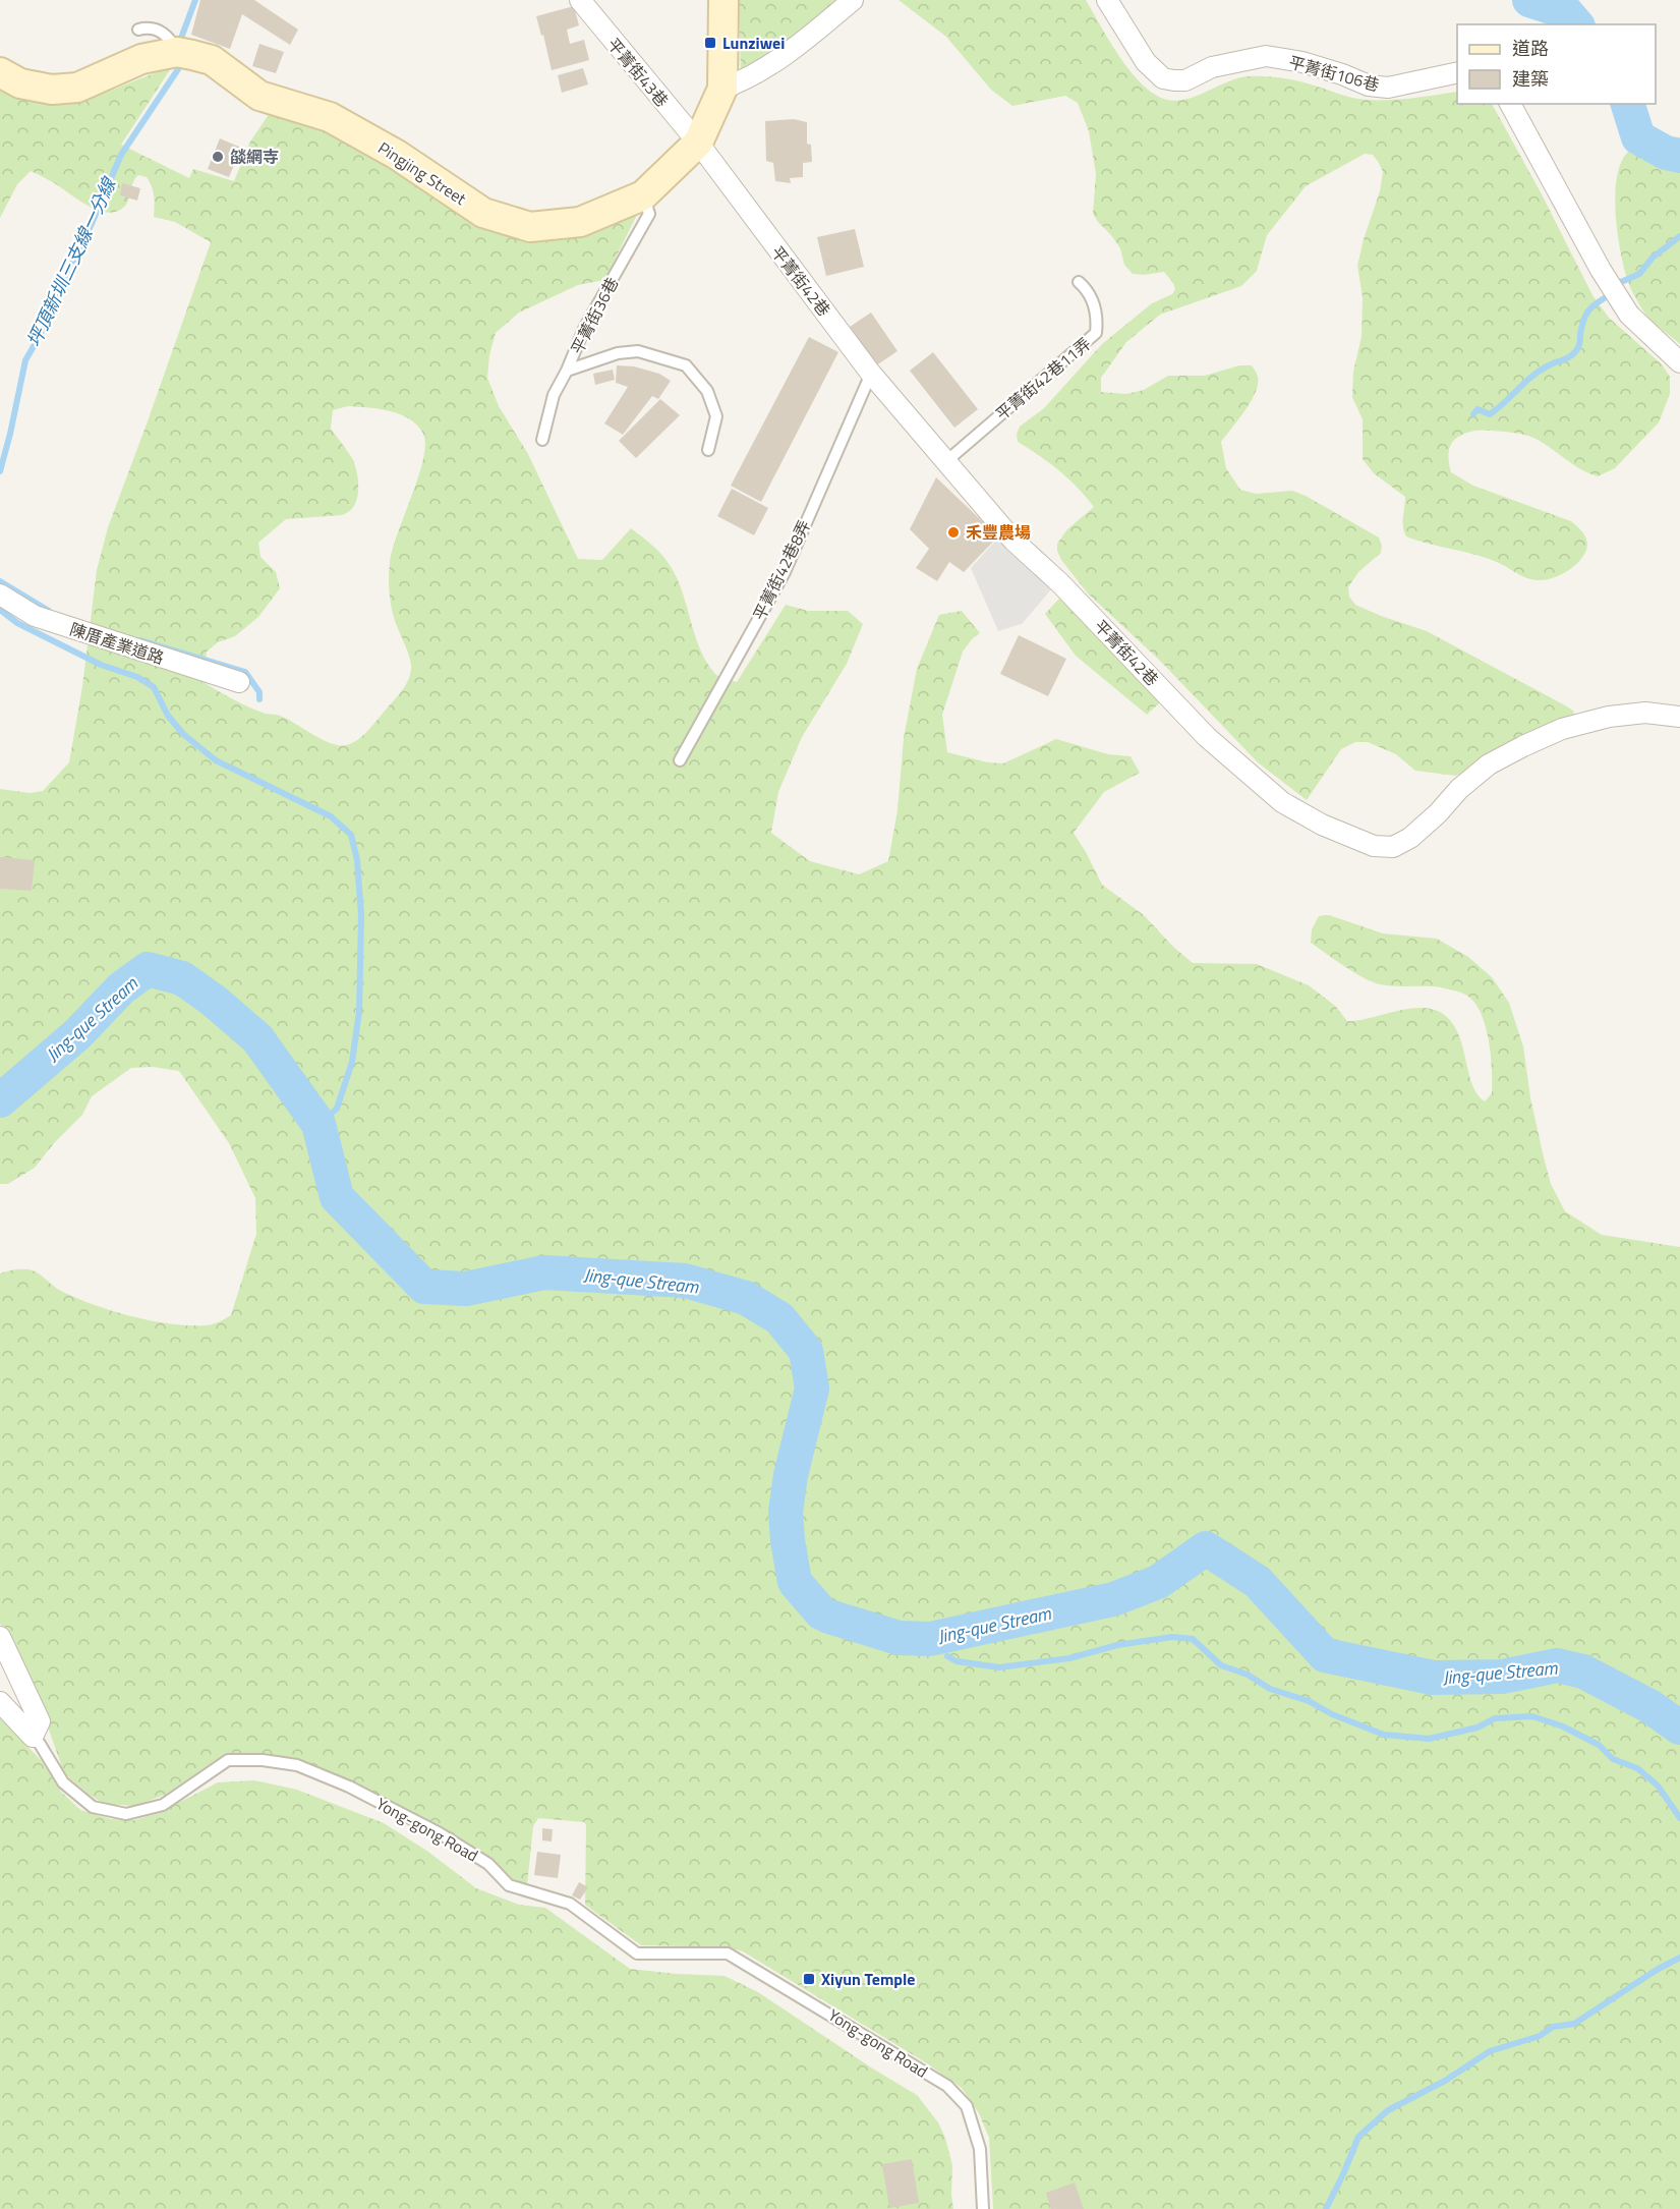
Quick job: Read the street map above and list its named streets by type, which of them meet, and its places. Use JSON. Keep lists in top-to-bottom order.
{
  "streets": {
    "street": [
      "平菁街43巷",
      "平菁街106巷",
      "Pingjing Street",
      "平菁街42巷",
      "陳厝產業道路",
      "Yong-gong Road"
    ],
    "lane": ["平菁街36巷", "平菁街42巷11弄", "平菁街42巷8弄"]
  },
  "crossings": [
    ["平菁街43巷", "Pingjing Street"],
    ["平菁街43巷", "平菁街42巷"],
    ["Pingjing Street", "平菁街42巷"],
    ["Pingjing Street", "平菁街36巷"],
    ["平菁街42巷", "平菁街42巷11弄"],
    ["平菁街42巷", "平菁街42巷8弄"]
  ],
  "water": ["坪頂新圳三支線一分線", "Jing-que Stream"],
  "places": {
    "transit": ["Lunziwei", "Xiyun Temple"],
    "other": ["燄網寺", "禾豐農場"]
  },
  "legend": ["道路", "建築"]
}
